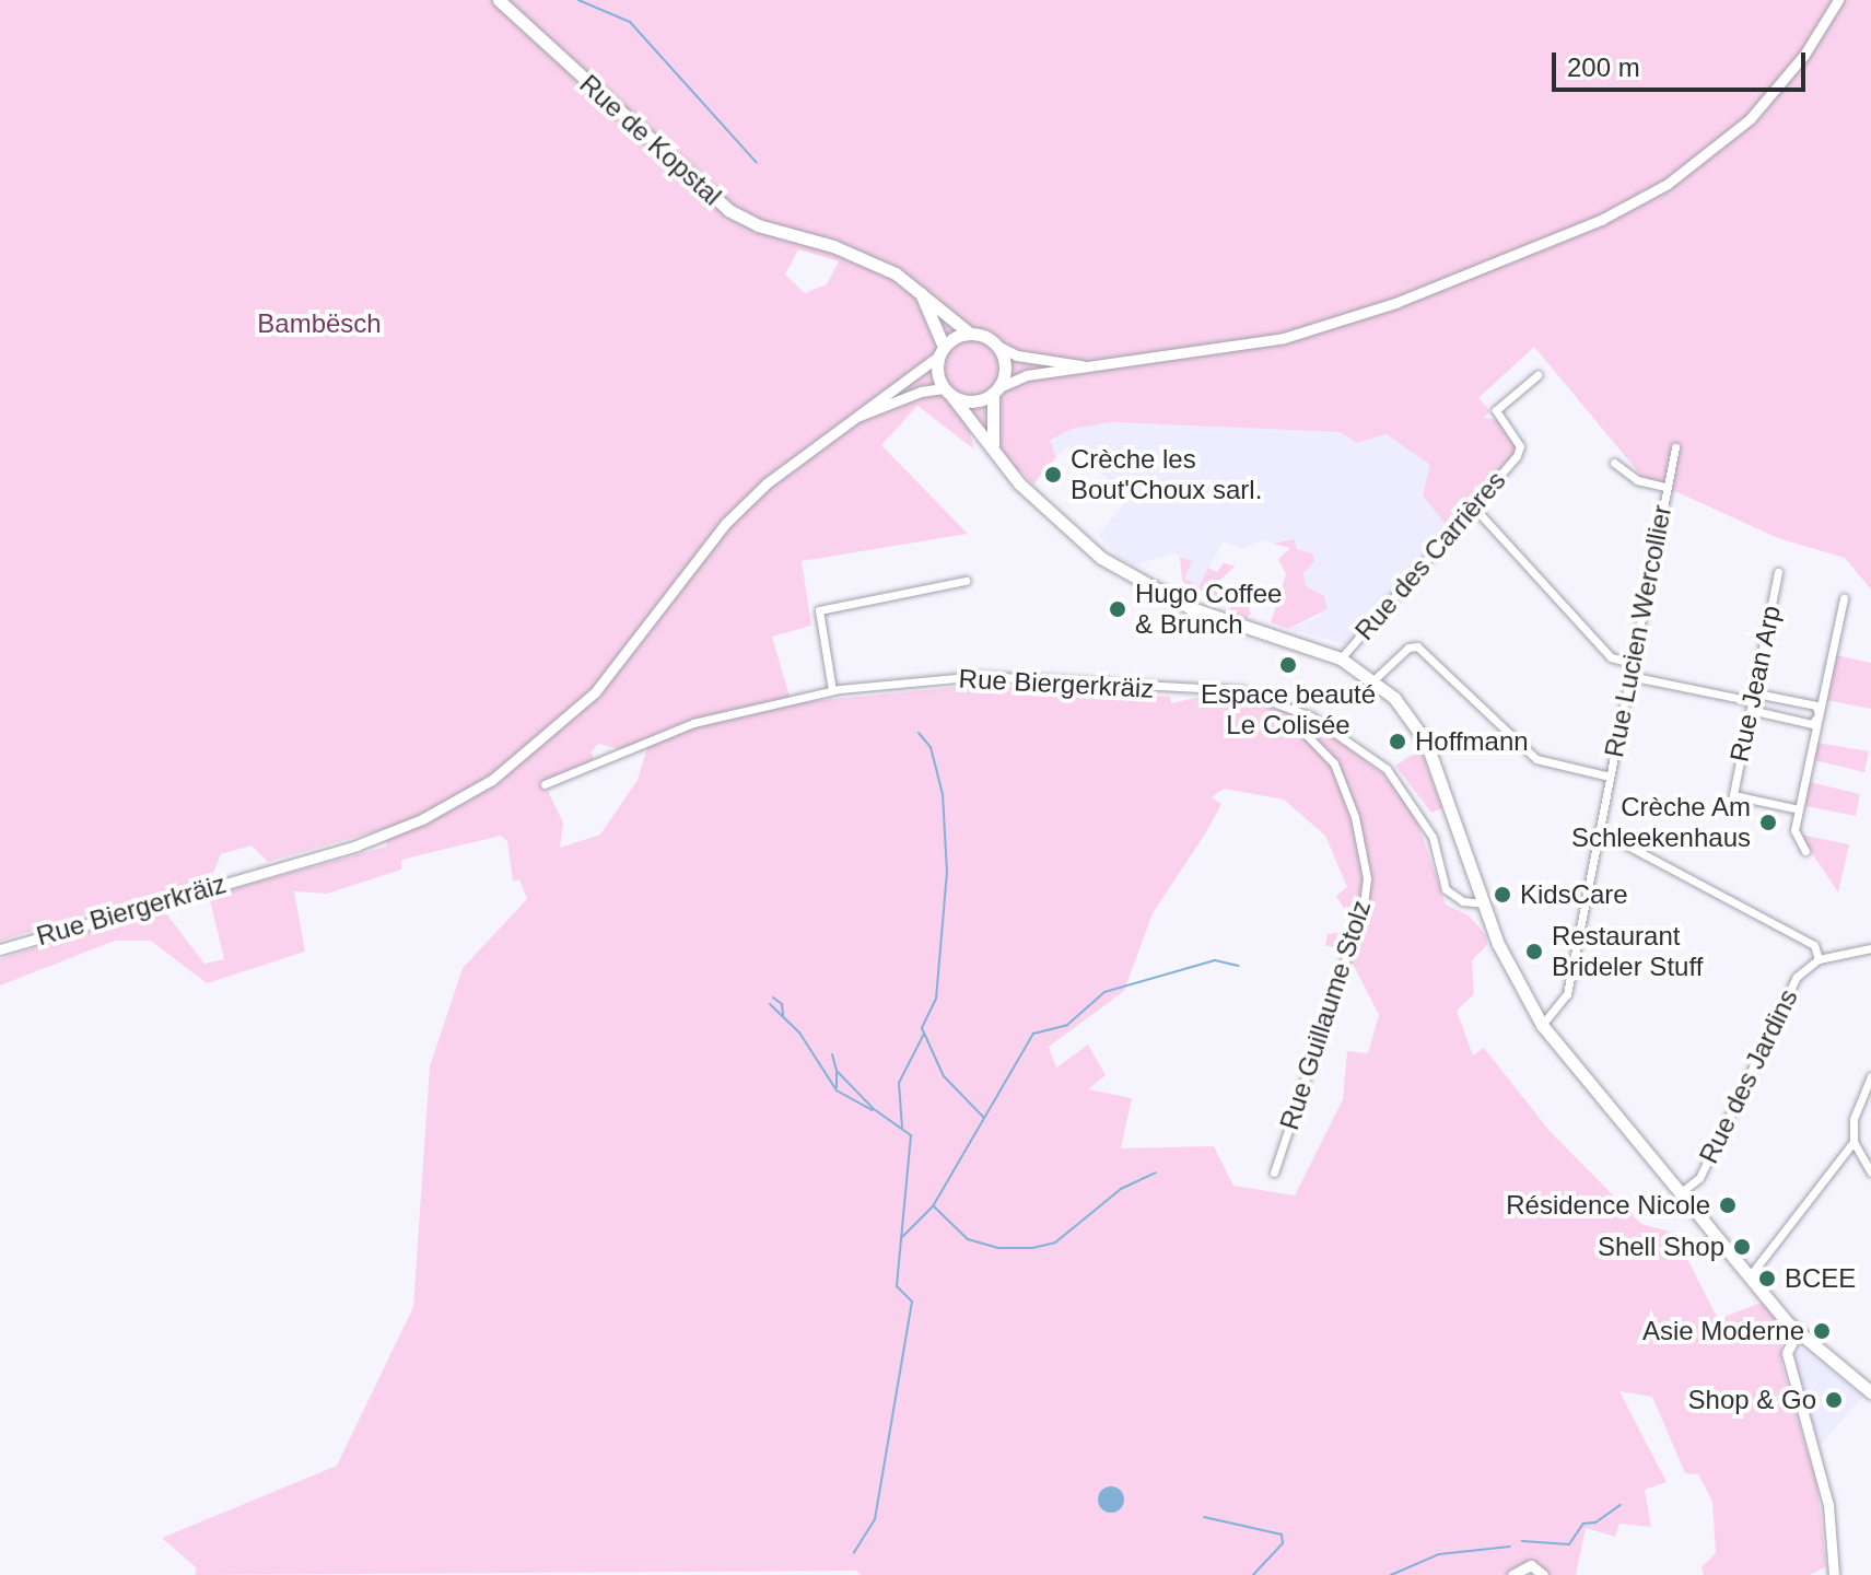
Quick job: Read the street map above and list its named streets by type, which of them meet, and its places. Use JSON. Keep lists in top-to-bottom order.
{
  "streets": {
    "main road": ["Rue de Kopstal", "Rue Biergerkräiz"],
    "street": [
      "Rue des Carrières",
      "Rue Lucien Wercollier",
      "Rue Jean Arp",
      "Rue Guillaume Stolz",
      "Rue des Jardins"
    ]
  },
  "crossings": [
    ["Rue Biergerkräiz", "Rue Guillaume Stolz"]
  ],
  "parks": ["Bambësch"],
  "places": [
    "Crèche les Bout'Choux sarl.",
    "Hugo Coffee & Brunch",
    "Espace beauté Le Colisée",
    "Hoffmann",
    "Crèche Am Schleekenhaus",
    "KidsCare",
    "Restaurant Brideler Stuff",
    "Résidence Nicole",
    "Shell Shop",
    "BCEE",
    "Asie Moderne",
    "Shop & Go"
  ],
  "scale_bar": "200 m"
}
